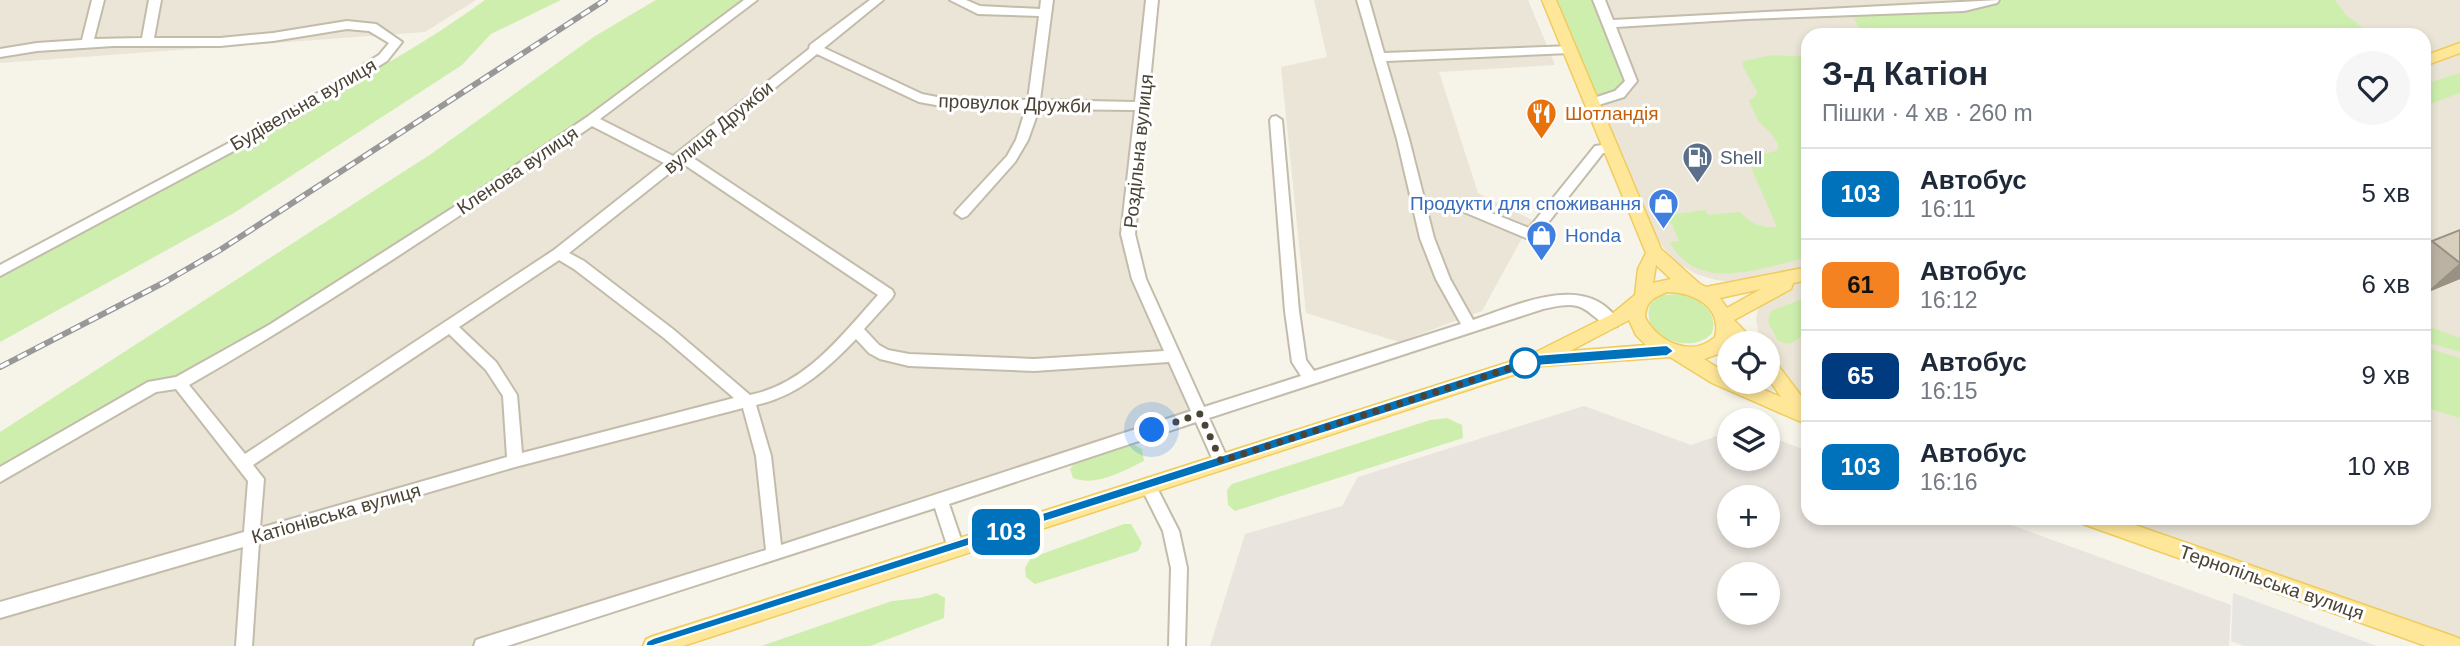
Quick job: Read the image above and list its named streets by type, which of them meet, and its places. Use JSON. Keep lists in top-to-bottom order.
{
  "streets": {
    "main road": ["Тернопільська вулиця"],
    "street": [
      "провулок Дружби",
      "Будівельна вулиця",
      "вулиця Дружби",
      "Роздільна вулиця",
      "Кленова вулиця",
      "Катіонівська вулиця"
    ]
  },
  "crossings": [
    ["провулок Дружби", "вулиця Дружби"],
    ["провулок Дружби", "Роздільна вулиця"],
    ["вулиця Дружби", "Катіонівська вулиця"]
  ],
  "places": {
    "restaurant": ["Шотландія"],
    "fuel station": ["Shell"],
    "shop": ["Продукти для споживання", "Honda"]
  },
  "lines": ["bus line 103"],
  "page": {
    "on_map": "103",
    "heading": ["З-д Катіон", "Пішки · 4 хв · 260 m"],
    "list": [
      {
        "mark": "103",
        "name": "Автобус",
        "note": "16:11",
        "value": "5 хв"
      },
      {
        "mark": "61",
        "name": "Автобус",
        "note": "16:12",
        "value": "6 хв"
      },
      {
        "mark": "65",
        "name": "Автобус",
        "note": "16:15",
        "value": "9 хв"
      },
      {
        "mark": "103",
        "name": "Автобус",
        "note": "16:16",
        "value": "10 хв"
      }
    ],
    "map_buttons": ["+", "−"]
  }
}
